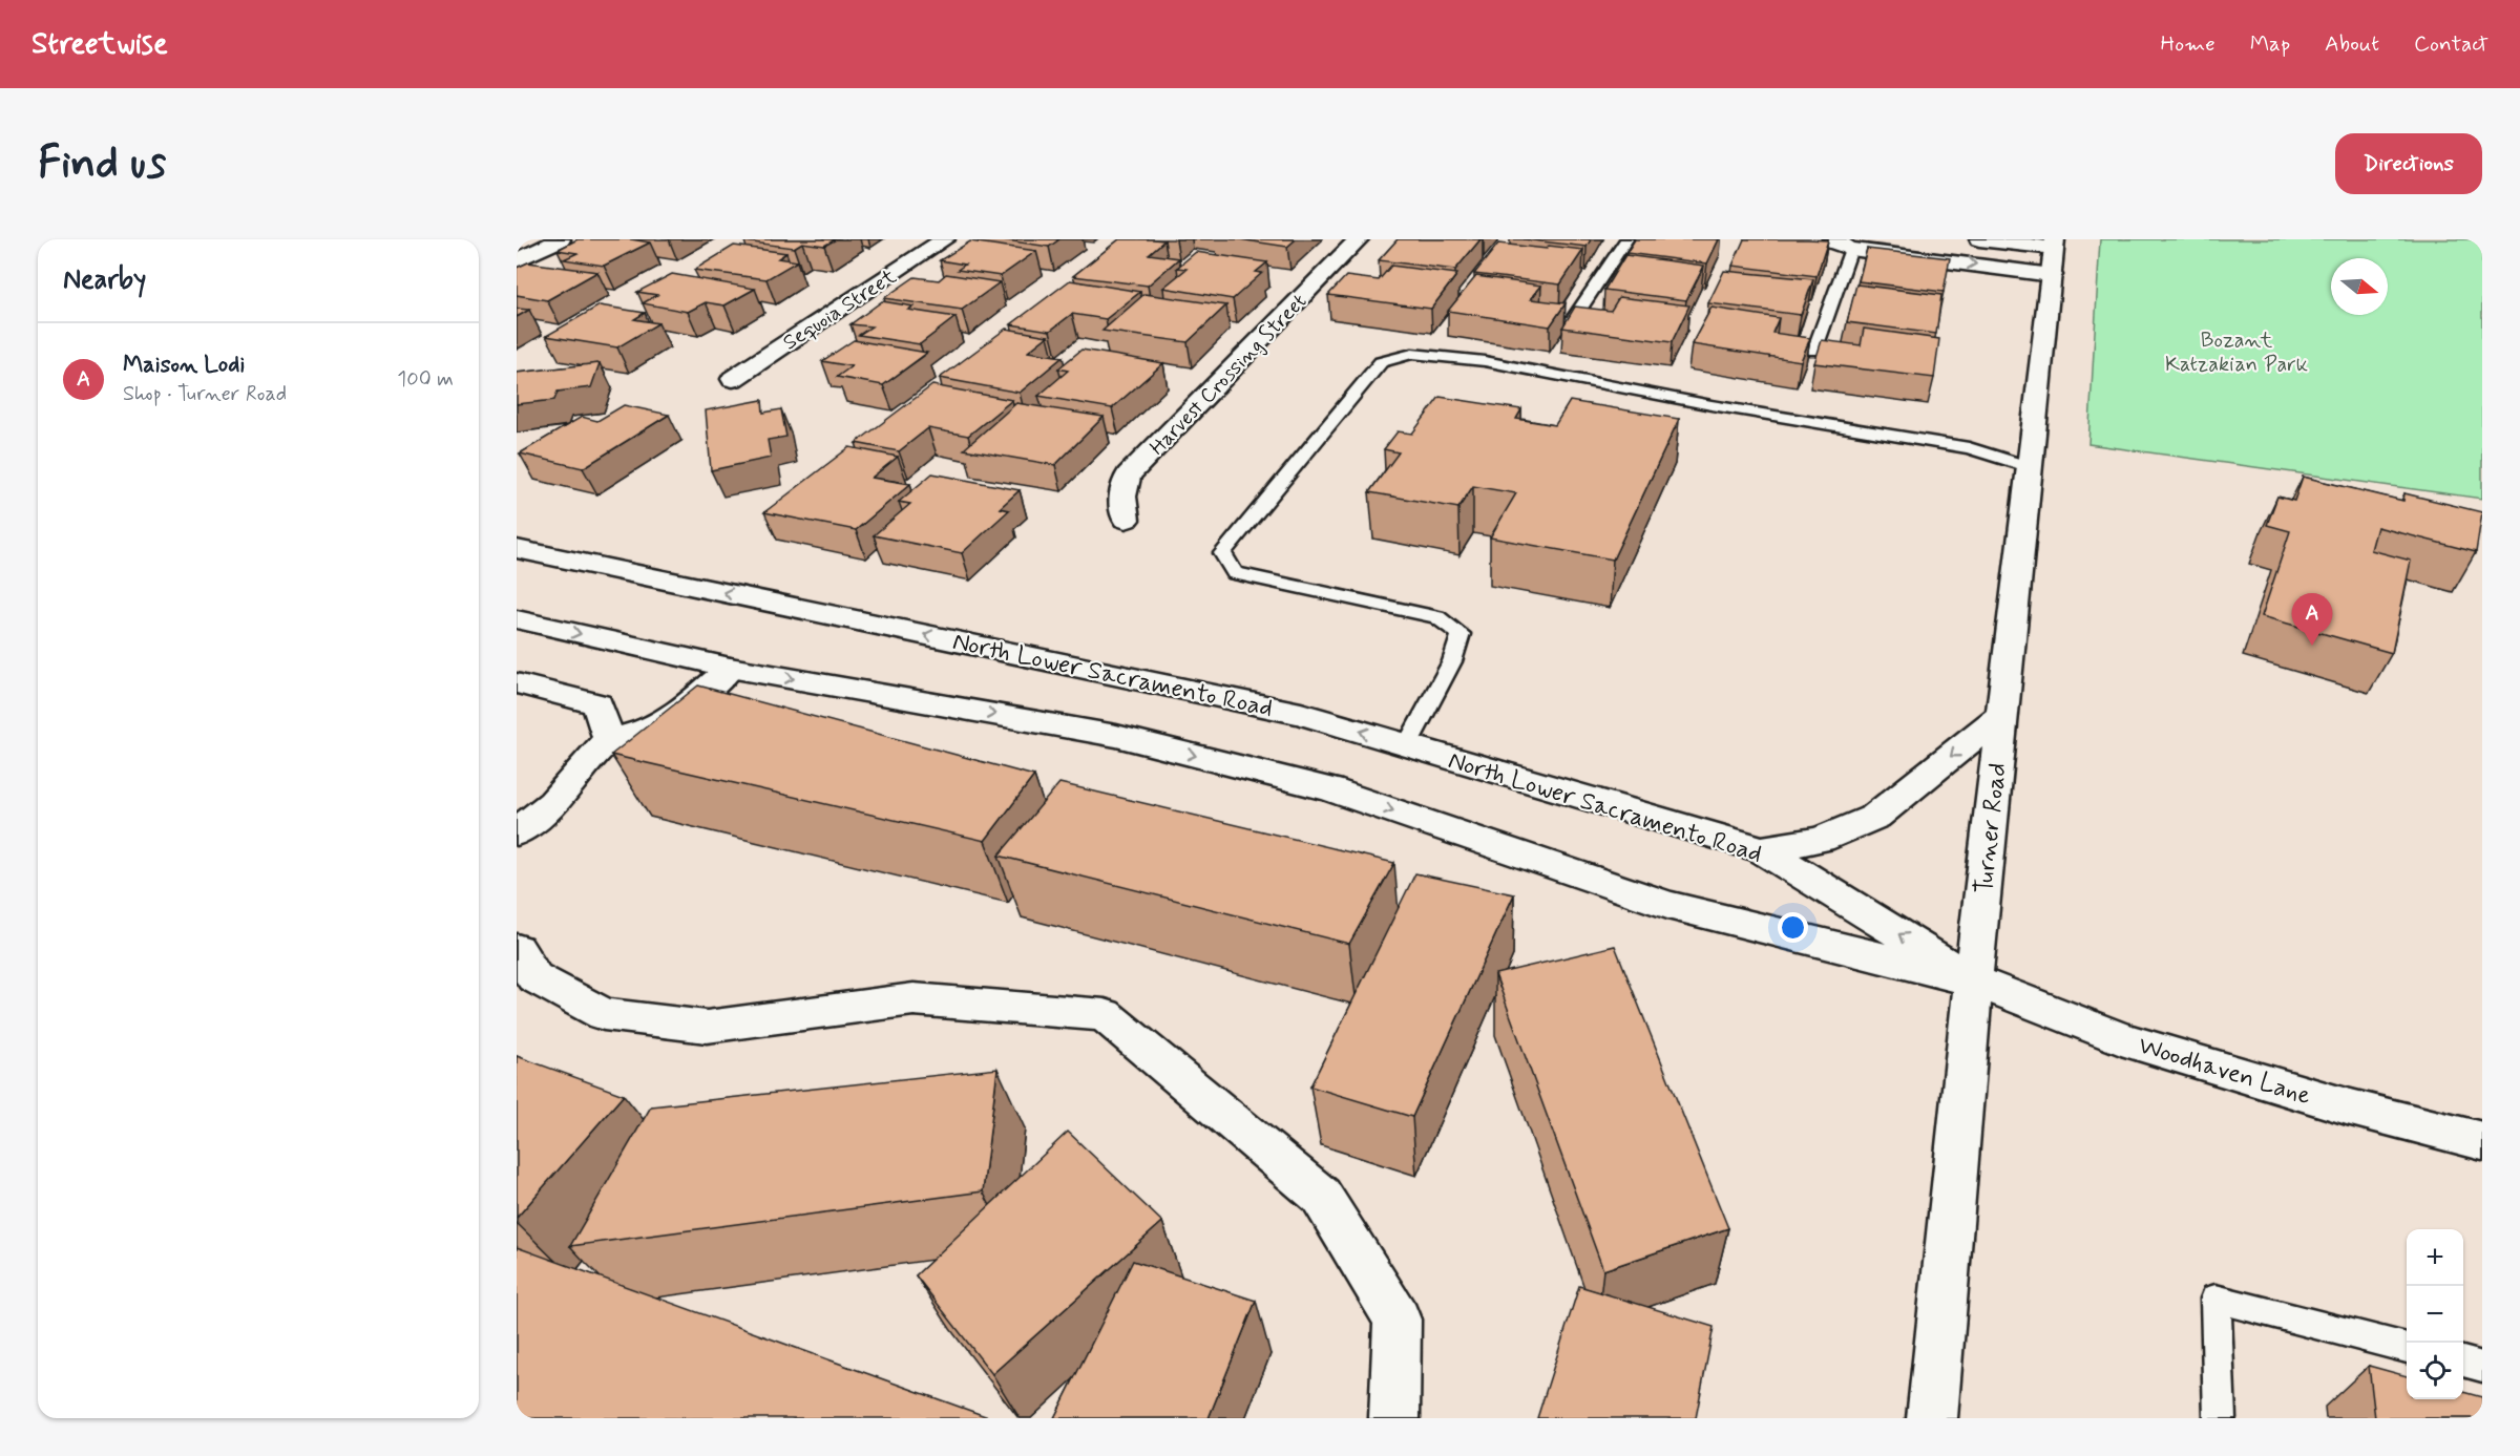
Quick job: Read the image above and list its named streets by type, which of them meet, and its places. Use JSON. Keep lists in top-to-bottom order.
{
  "streets": {
    "main road": [
      "Sequoia Street",
      "Harvest Crossing Street",
      "North Lower Sacramento Road",
      "Turner Road",
      "Woodhaven Lane"
    ]
  },
  "crossings": [
    ["North Lower Sacramento Road", "Turner Road"],
    ["North Lower Sacramento Road", "Woodhaven Lane"],
    ["Turner Road", "Woodhaven Lane"]
  ],
  "parks": ["Bozant Katzakian Park"],
  "north": "right",
  "page": {
    "header": "Streetwise",
    "nav": [
      "Home",
      "Map",
      "About",
      "Contact"
    ],
    "buttons": "Directions",
    "title": "Find us",
    "heading": "Nearby",
    "list": [
      {
        "mark": "A",
        "name": "Maison Lodi",
        "note": "Shop · Turner Road",
        "value": "100 m"
      }
    ],
    "pins": "A",
    "map_buttons": ["+", "−"]
  }
}
